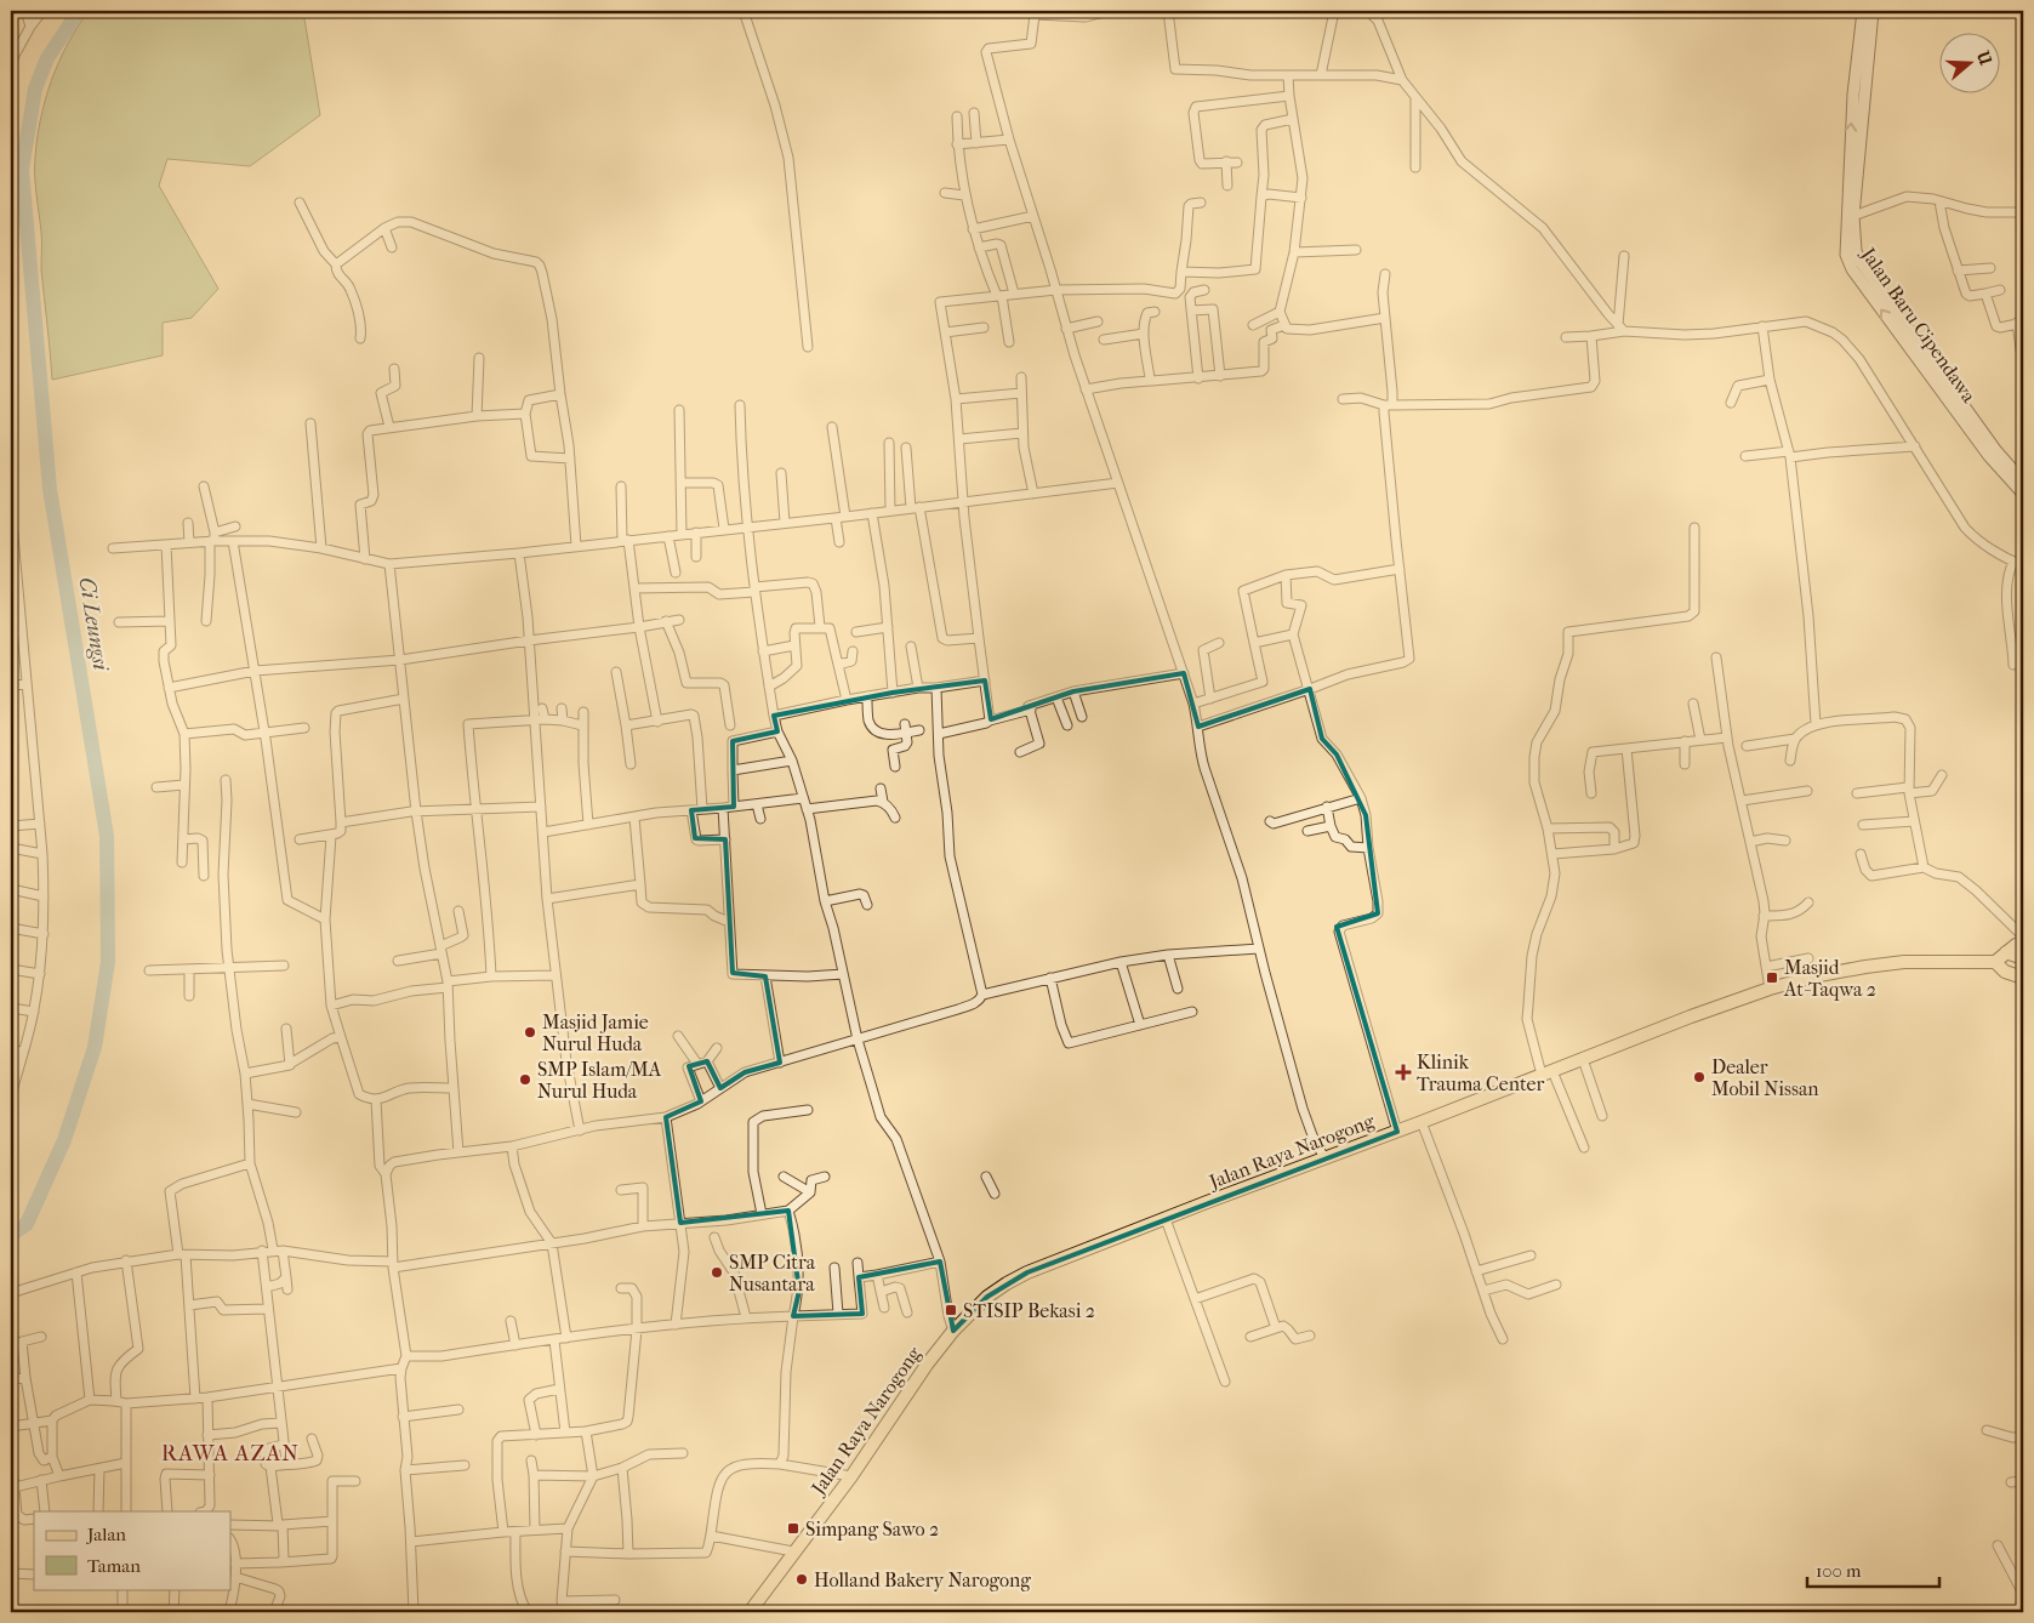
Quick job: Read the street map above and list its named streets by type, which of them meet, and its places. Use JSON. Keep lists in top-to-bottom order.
{
  "streets": {
    "main road": ["Jalan Baru Cipendawa", "Jalan Raya Narogong"]
  },
  "districts": ["RAWA AZAN"],
  "water": ["Ci Leungsi"],
  "places": {
    "transit": ["Masjid At-Taqwa 2", "STISIP Bekasi 2", "Simpang Sawo 2"],
    "other": [
      "Masjid Jamie Nurul Huda",
      "Dealer Mobil Nissan",
      "SMP Islam/MA Nurul Huda",
      "SMP Citra Nusantara",
      "Holland Bakery Narogong"
    ],
    "health": ["Klinik Trauma Center"]
  },
  "legend": ["Jalan", "Taman"],
  "scale_bar": "100 m",
  "north": "right"
}
